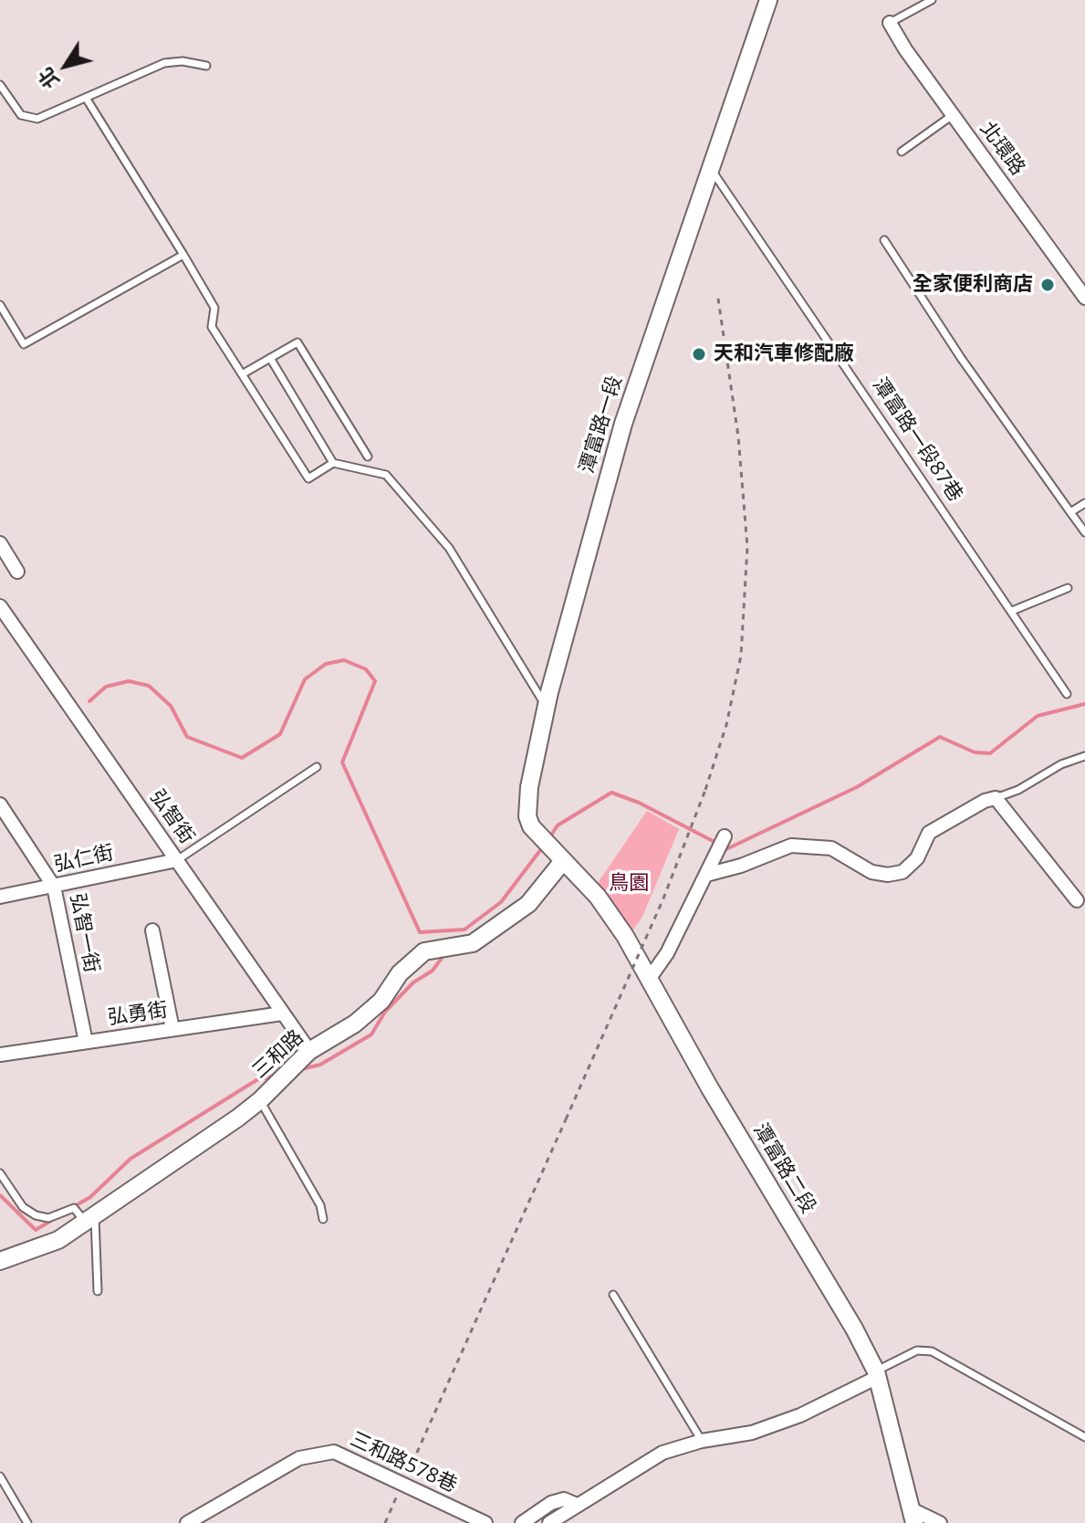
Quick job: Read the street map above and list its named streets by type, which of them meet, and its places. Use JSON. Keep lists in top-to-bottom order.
{
  "streets": {
    "street": [
      "北環路",
      "潭富路一段",
      "弘智街",
      "弘仁街",
      "弘智一街",
      "弘勇街",
      "三和路",
      "潭富路二段",
      "三和路578巷"
    ],
    "lane": ["潭富路一段87巷"]
  },
  "crossings": [
    ["潭富路一段", "潭富路一段87巷"],
    ["潭富路一段", "三和路"],
    ["潭富路一段", "潭富路二段"],
    ["弘智街", "弘仁街"],
    ["弘智街", "弘勇街"],
    ["弘智街", "三和路"],
    ["弘仁街", "弘智一街"],
    ["弘智一街", "弘勇街"],
    ["三和路", "潭富路二段"]
  ],
  "parks": ["鳥園"],
  "places": ["全家便利商店", "天和汽車修配廠"],
  "north": "bottom left"
}
